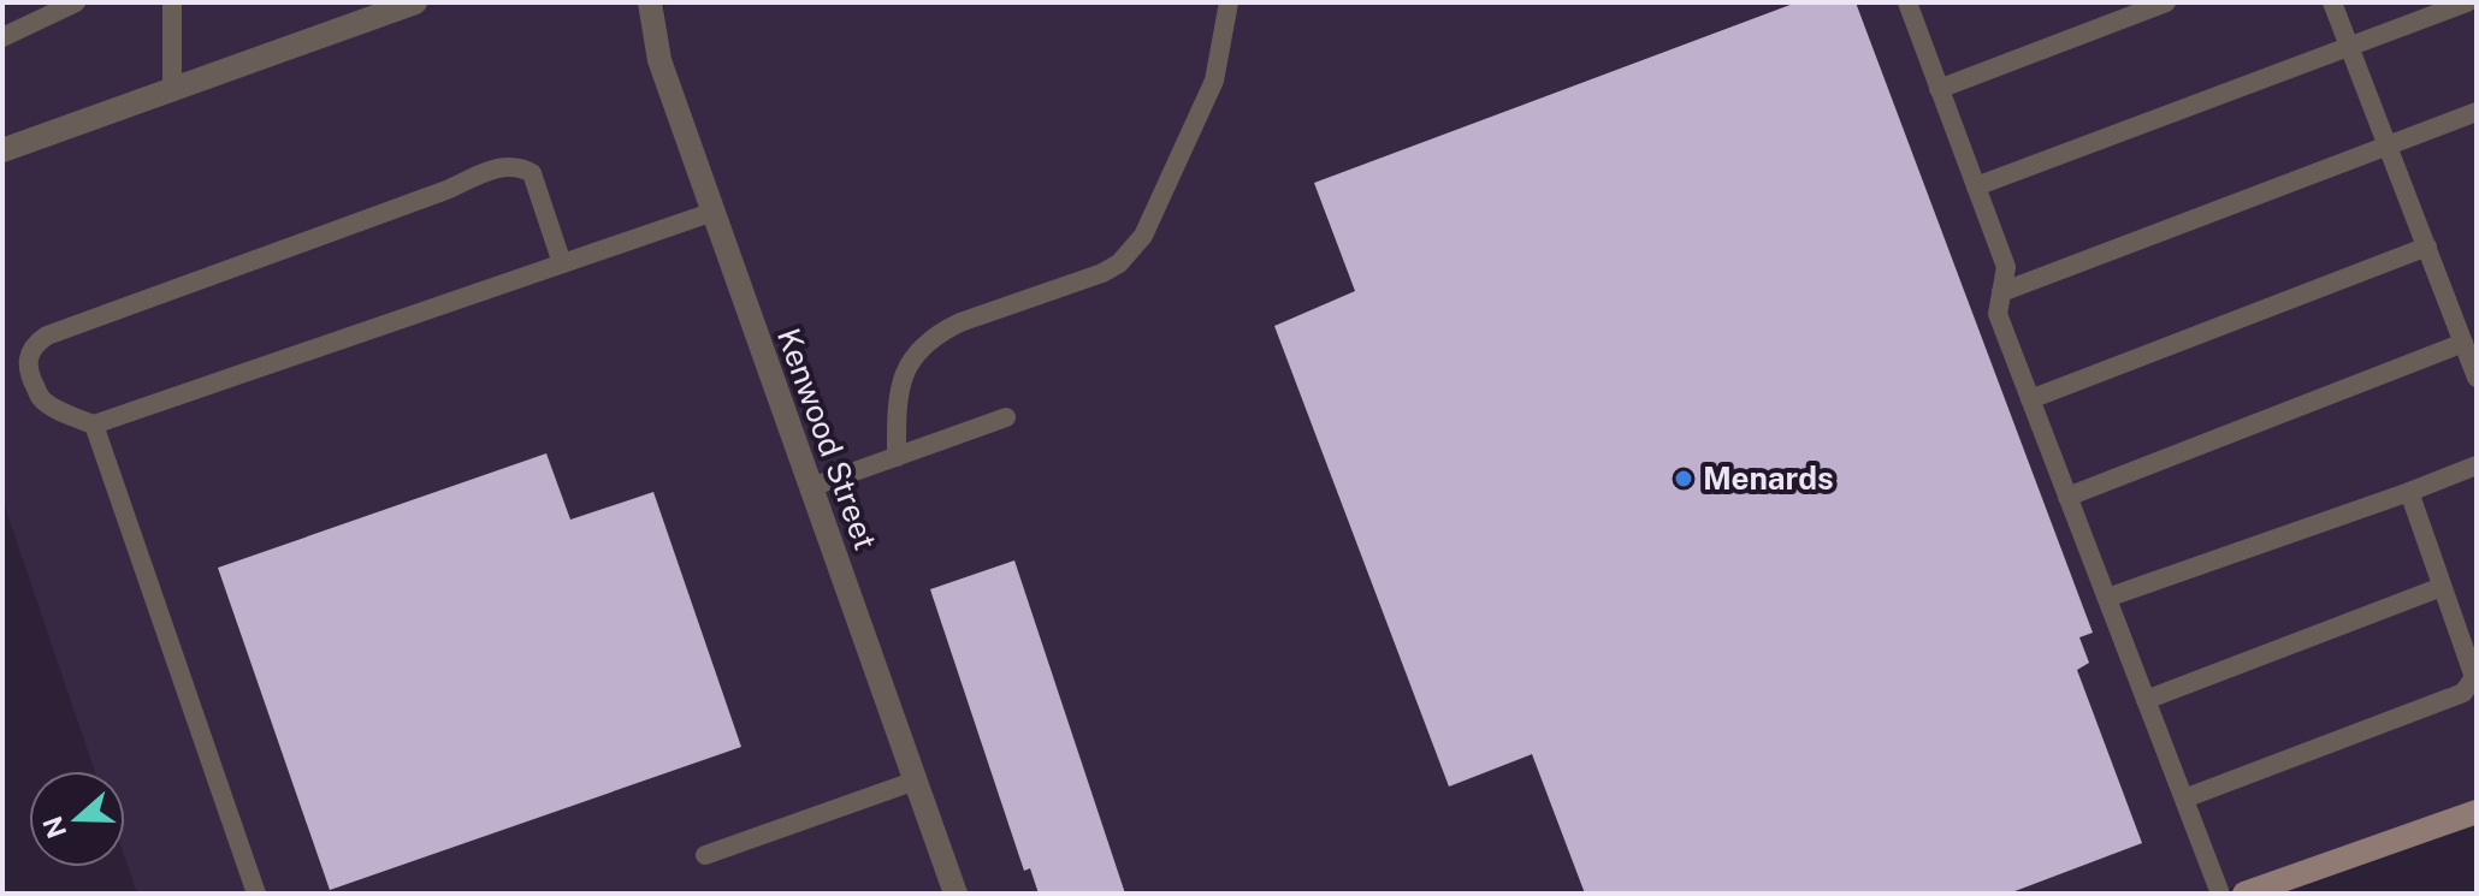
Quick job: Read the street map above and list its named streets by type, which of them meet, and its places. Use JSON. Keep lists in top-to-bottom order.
{
  "streets": {
    "street": ["Kenwood Street"]
  },
  "places": ["Menards"],
  "north": "left"
}
